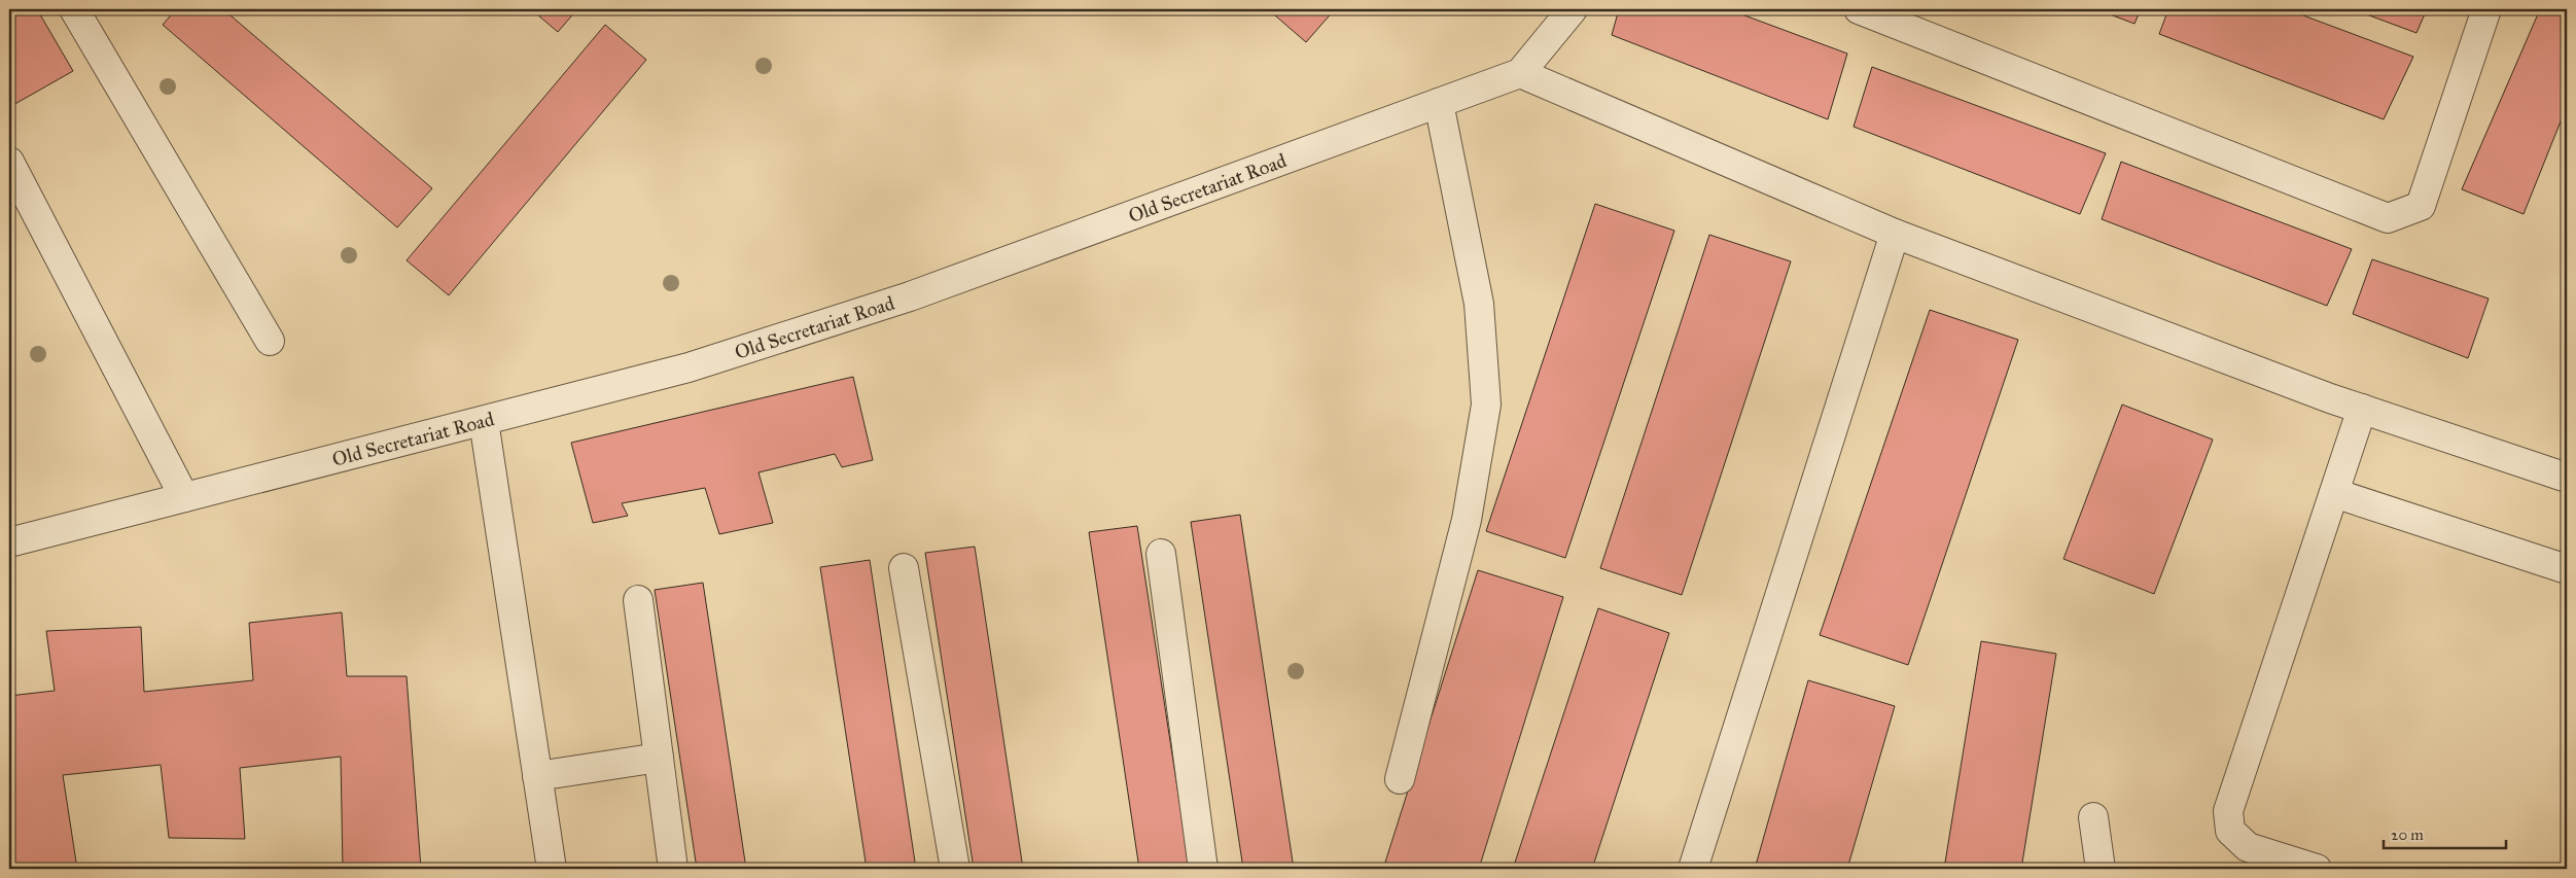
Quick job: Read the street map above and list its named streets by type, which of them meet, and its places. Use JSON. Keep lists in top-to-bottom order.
{
  "streets": {
    "street": ["Old Secretariat Road"]
  },
  "scale_bar": "20 m"
}
